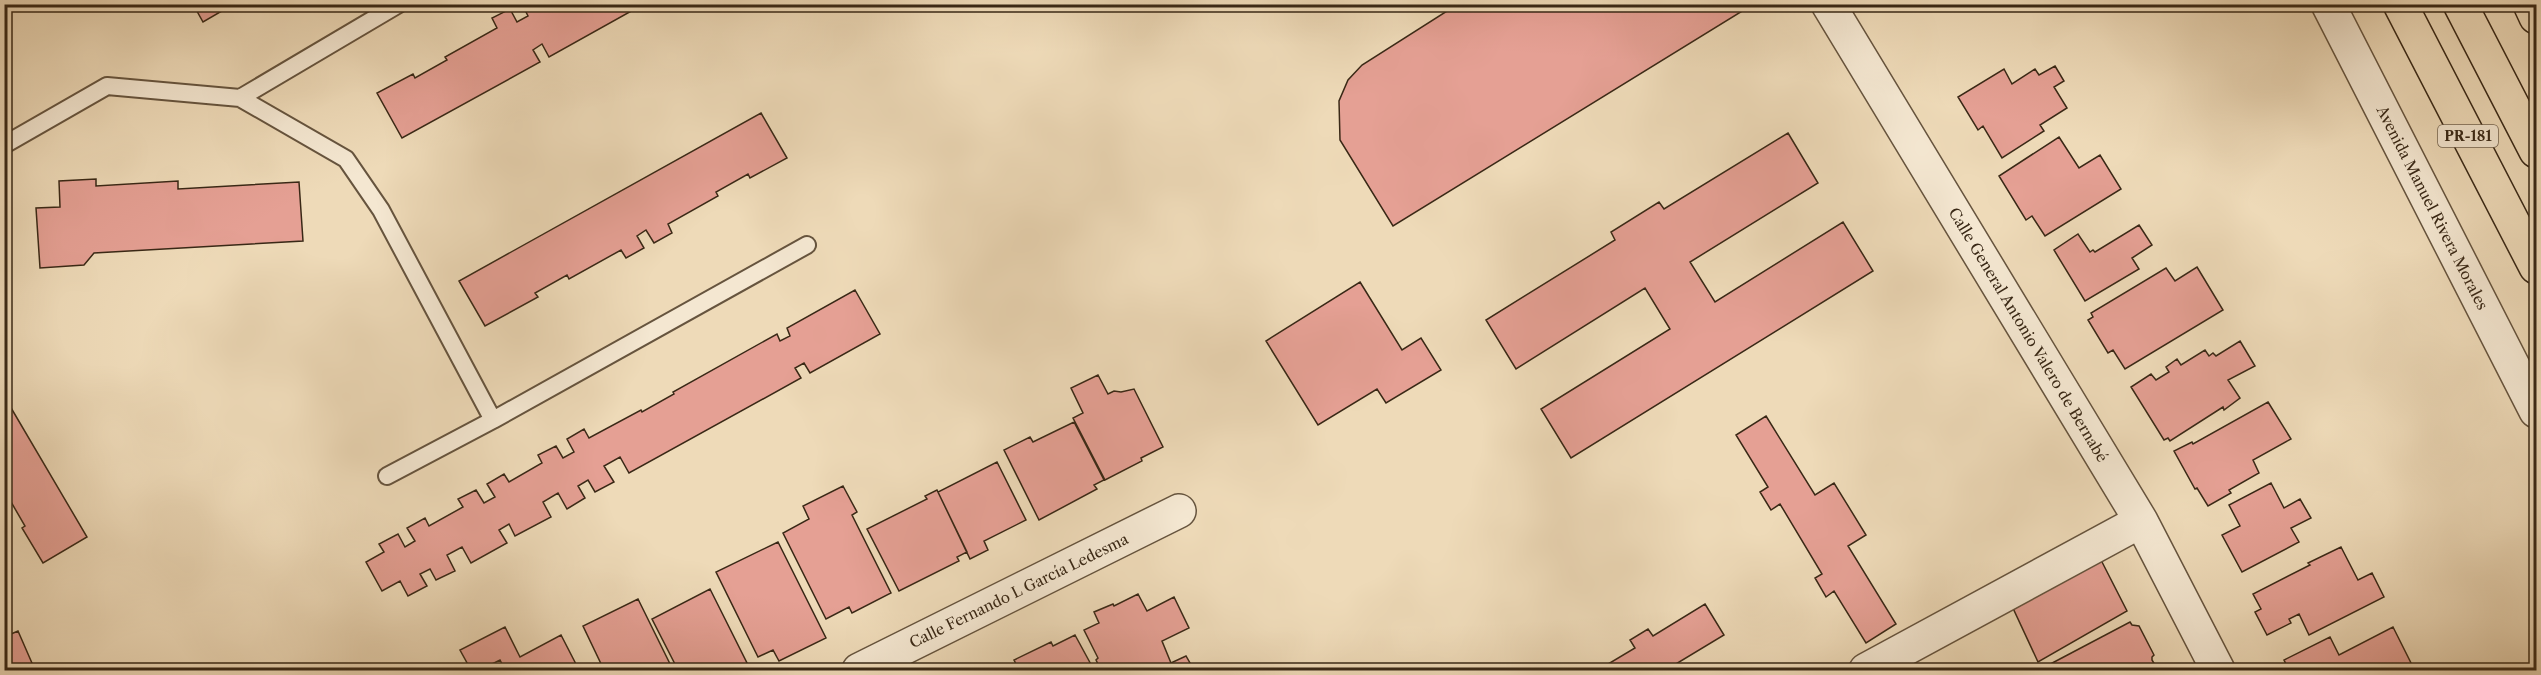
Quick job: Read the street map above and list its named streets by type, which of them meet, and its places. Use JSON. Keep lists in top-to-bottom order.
{
  "streets": {
    "highway": ["PR-181"],
    "street": ["Avenida Manuel Rivera Morales", "Calle General Antonio Valero de Bernabé", "Calle Fernando L García Ledesma"]
  }
}
